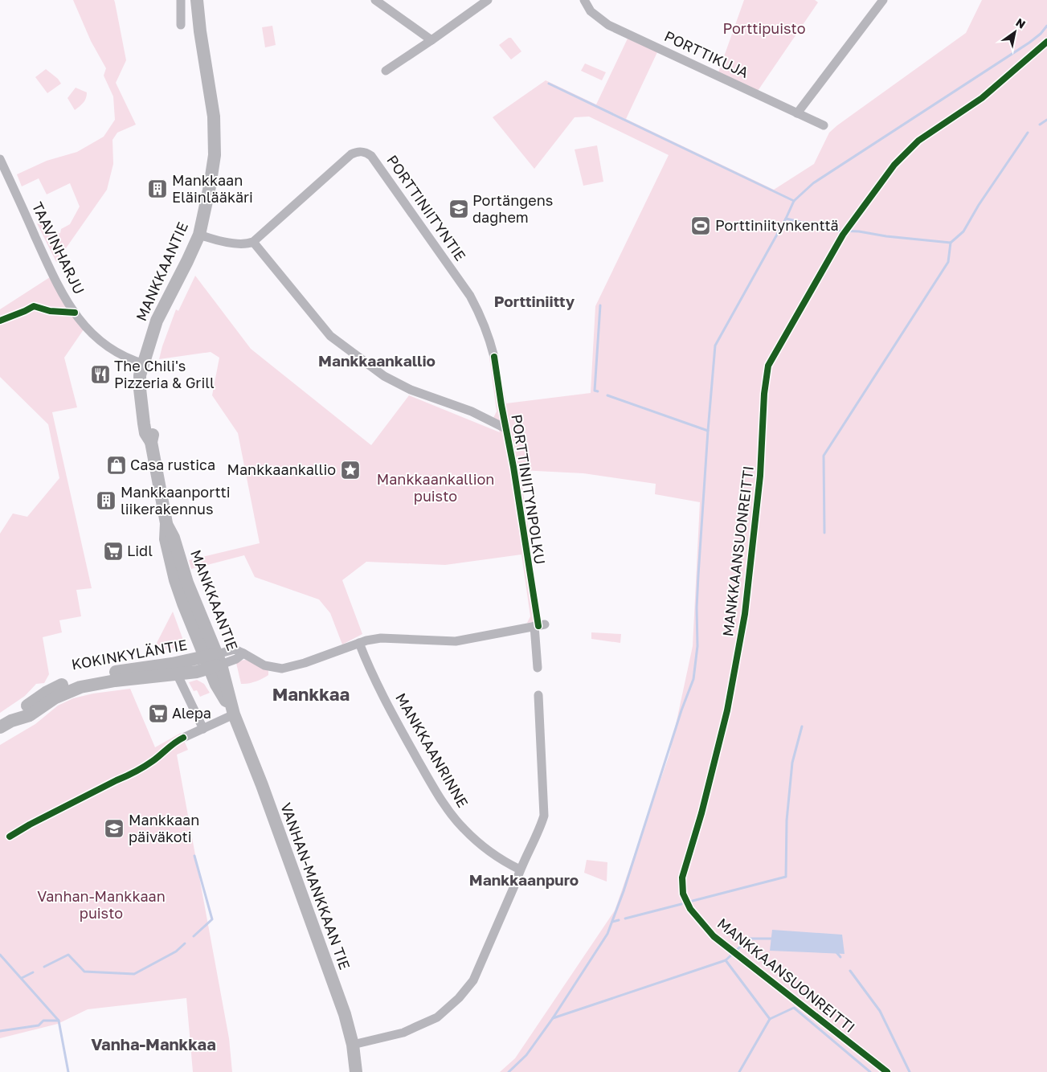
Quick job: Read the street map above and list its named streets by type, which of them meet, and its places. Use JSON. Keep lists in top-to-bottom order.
{
  "streets": {
    "main road": ["MANKKAANTIE", "KOKINKYLÄNTIE", "VANHAN-MANKKAAN TIE"],
    "street": [
      "PORTTIKUJA",
      "PORTTINIITYNTIE",
      "TAAVINHARJU",
      "MANKKAANRINNE"
    ],
    "cycle path": ["PORTTINIITYNPOLKU", "MANKKAANSUONREITTI"]
  },
  "crossings": [
    ["TAAVINHARJU", "MANKKAANTIE"],
    ["MANKKAANTIE", "KOKINKYLÄNTIE"],
    ["MANKKAANTIE", "VANHAN-MANKKAAN TIE"],
    ["KOKINKYLÄNTIE", "VANHAN-MANKKAAN TIE"]
  ],
  "districts": [
    "Porttiniitty",
    "Mankkaankallio",
    "Mankkaa",
    "Mankkaanpuro",
    "Vanha-Mankkaa"
  ],
  "parks": ["Porttipuisto", "Mankkaankallion puisto", "Vanhan-Mankkaan puisto"],
  "places": {
    "building": ["Mankkaan Eläinlääkäri", "Mankkaanportti liikerakennus"],
    "school or university": ["Portängens daghem", "Mankkaan päiväkoti"],
    "sports": ["Porttiniitynkenttä"],
    "restaurant": ["The Chili's Pizzeria & Grill"],
    "shop": ["Casa rustica"],
    "place": ["Mankkaankallio"],
    "supermarket": ["Lidl", "Alepa"]
  },
  "north": "top right"
}
